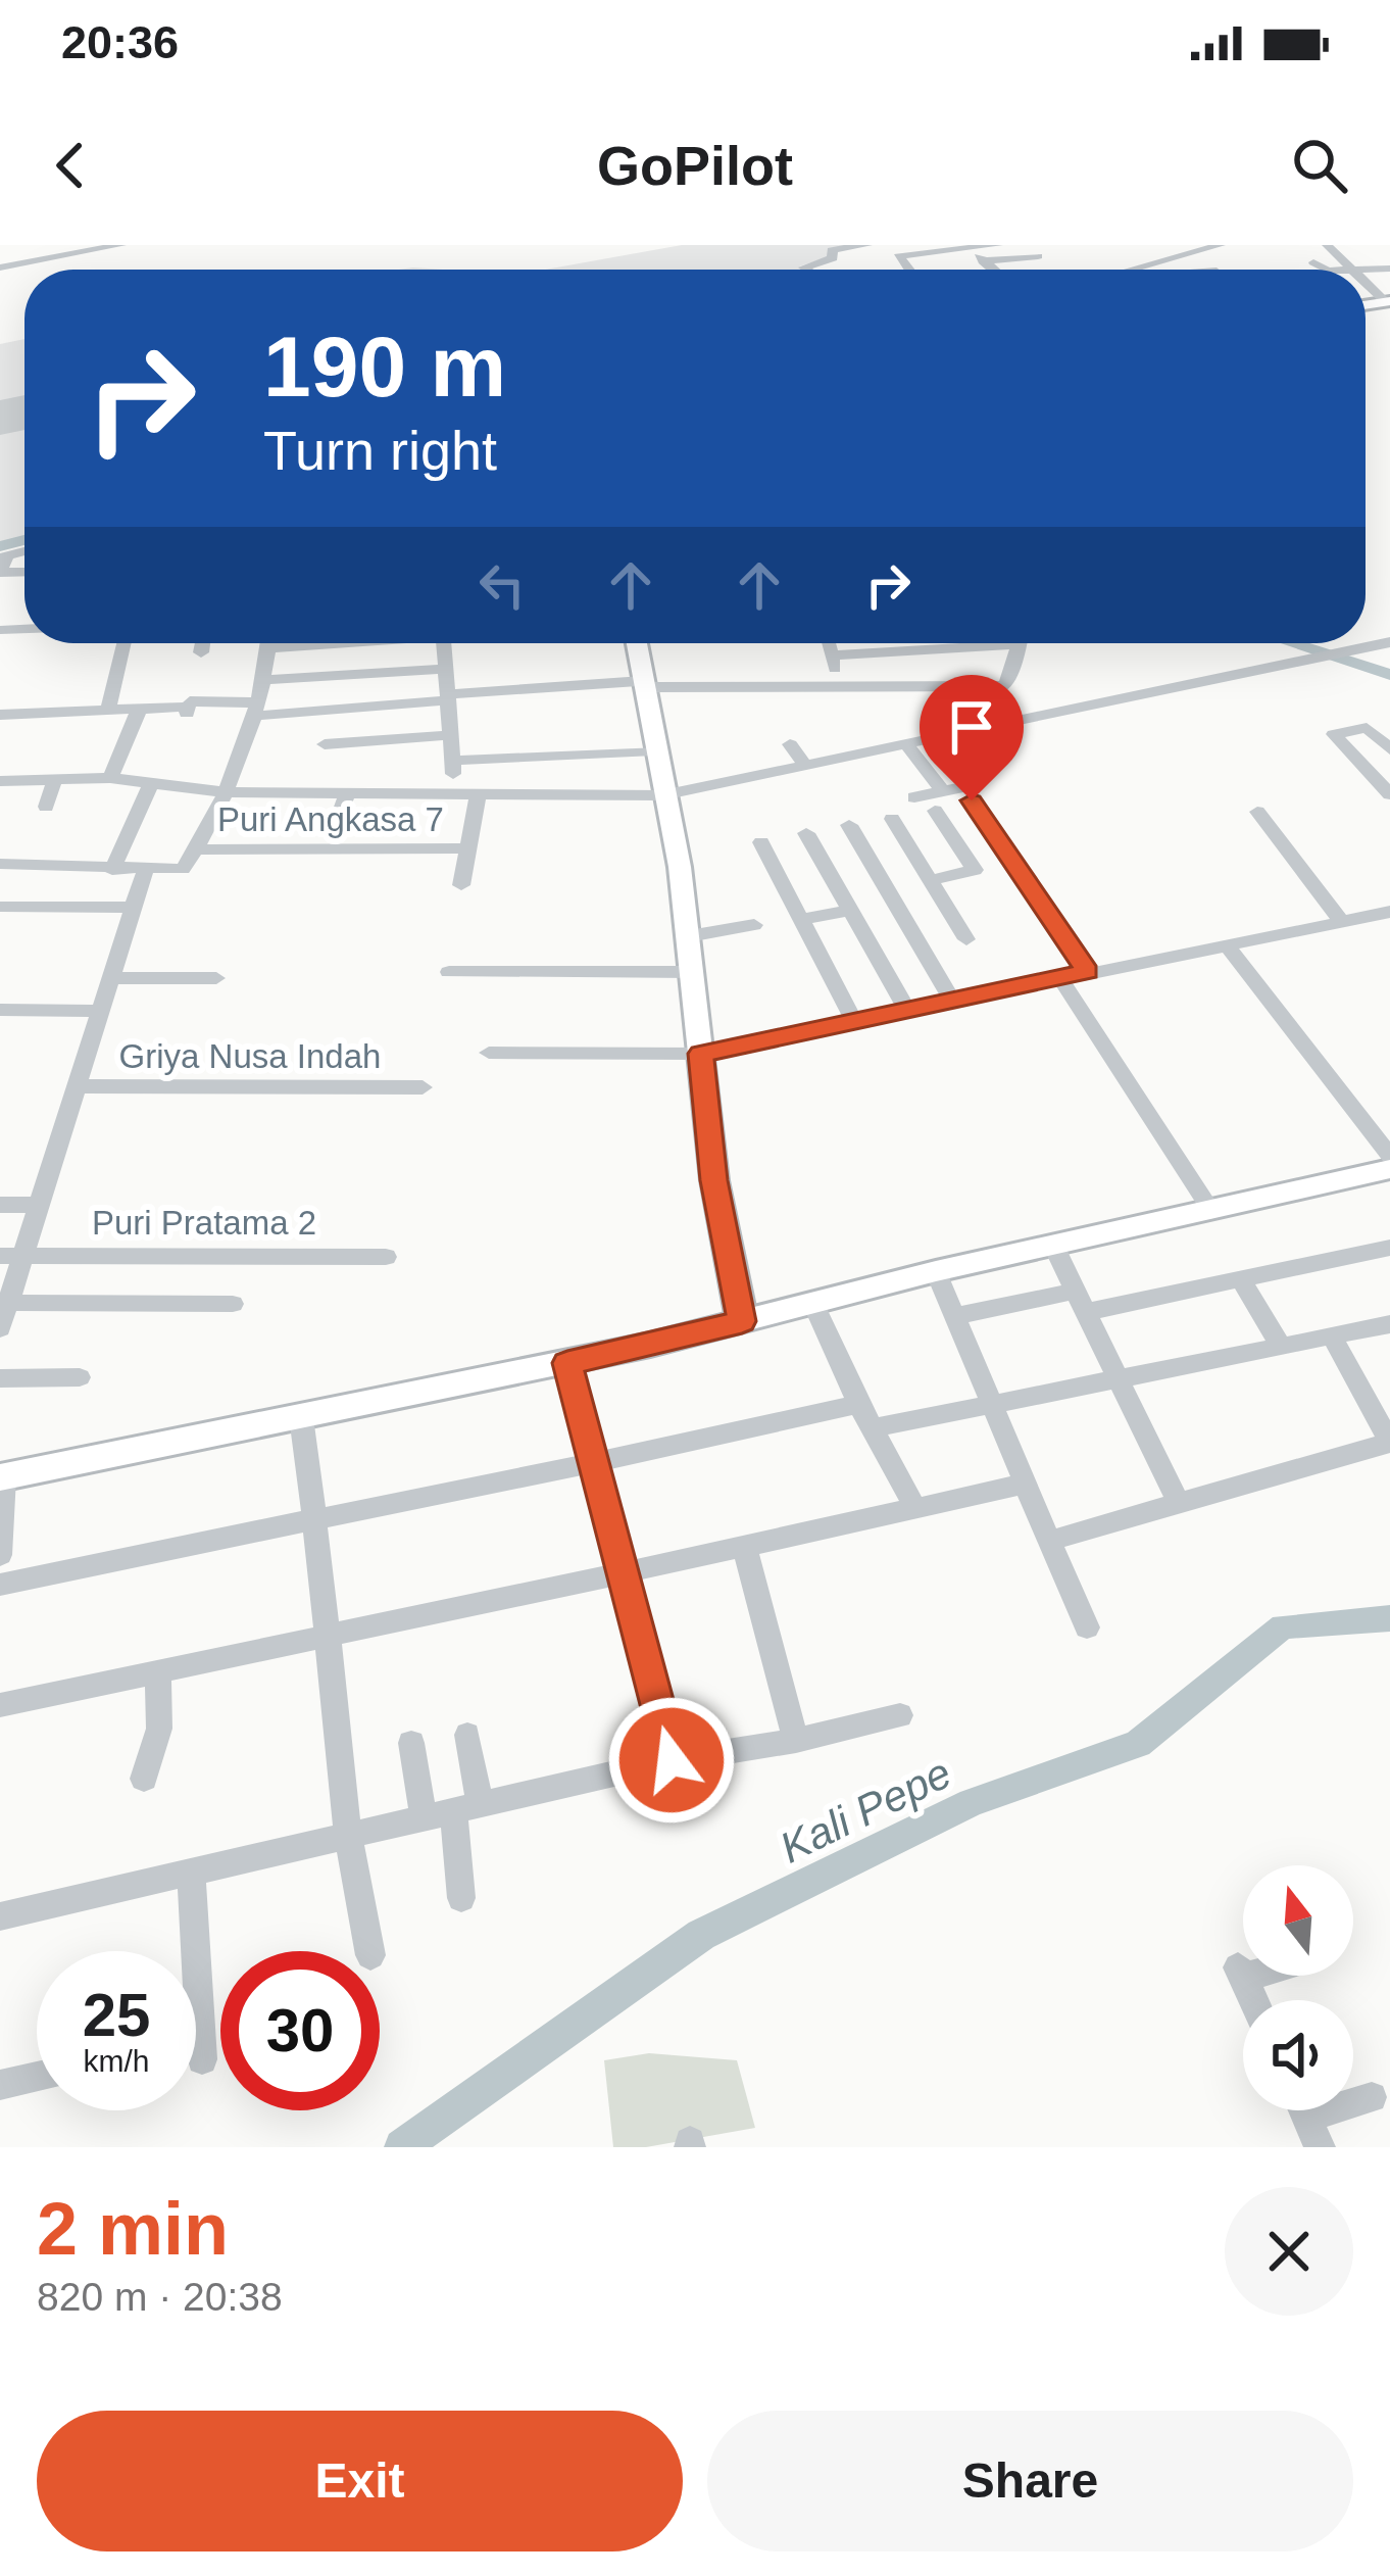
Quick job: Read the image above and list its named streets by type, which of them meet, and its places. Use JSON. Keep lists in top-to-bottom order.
{
  "streets": {
    "street": ["Puri Angkasa 7", "Griya Nusa Indah", "Puri Pratama 2"]
  },
  "water": ["Kali Pepe"],
  "north": "top",
  "page": {
    "status": "20:36",
    "header": "GoPilot",
    "turn": ["190 m", "Turn right"],
    "speed": "25 km/h",
    "limit": "30",
    "heading": ["2 min", "820 m · 20:38"],
    "buttons": ["Exit", "Share"]
  }
}
